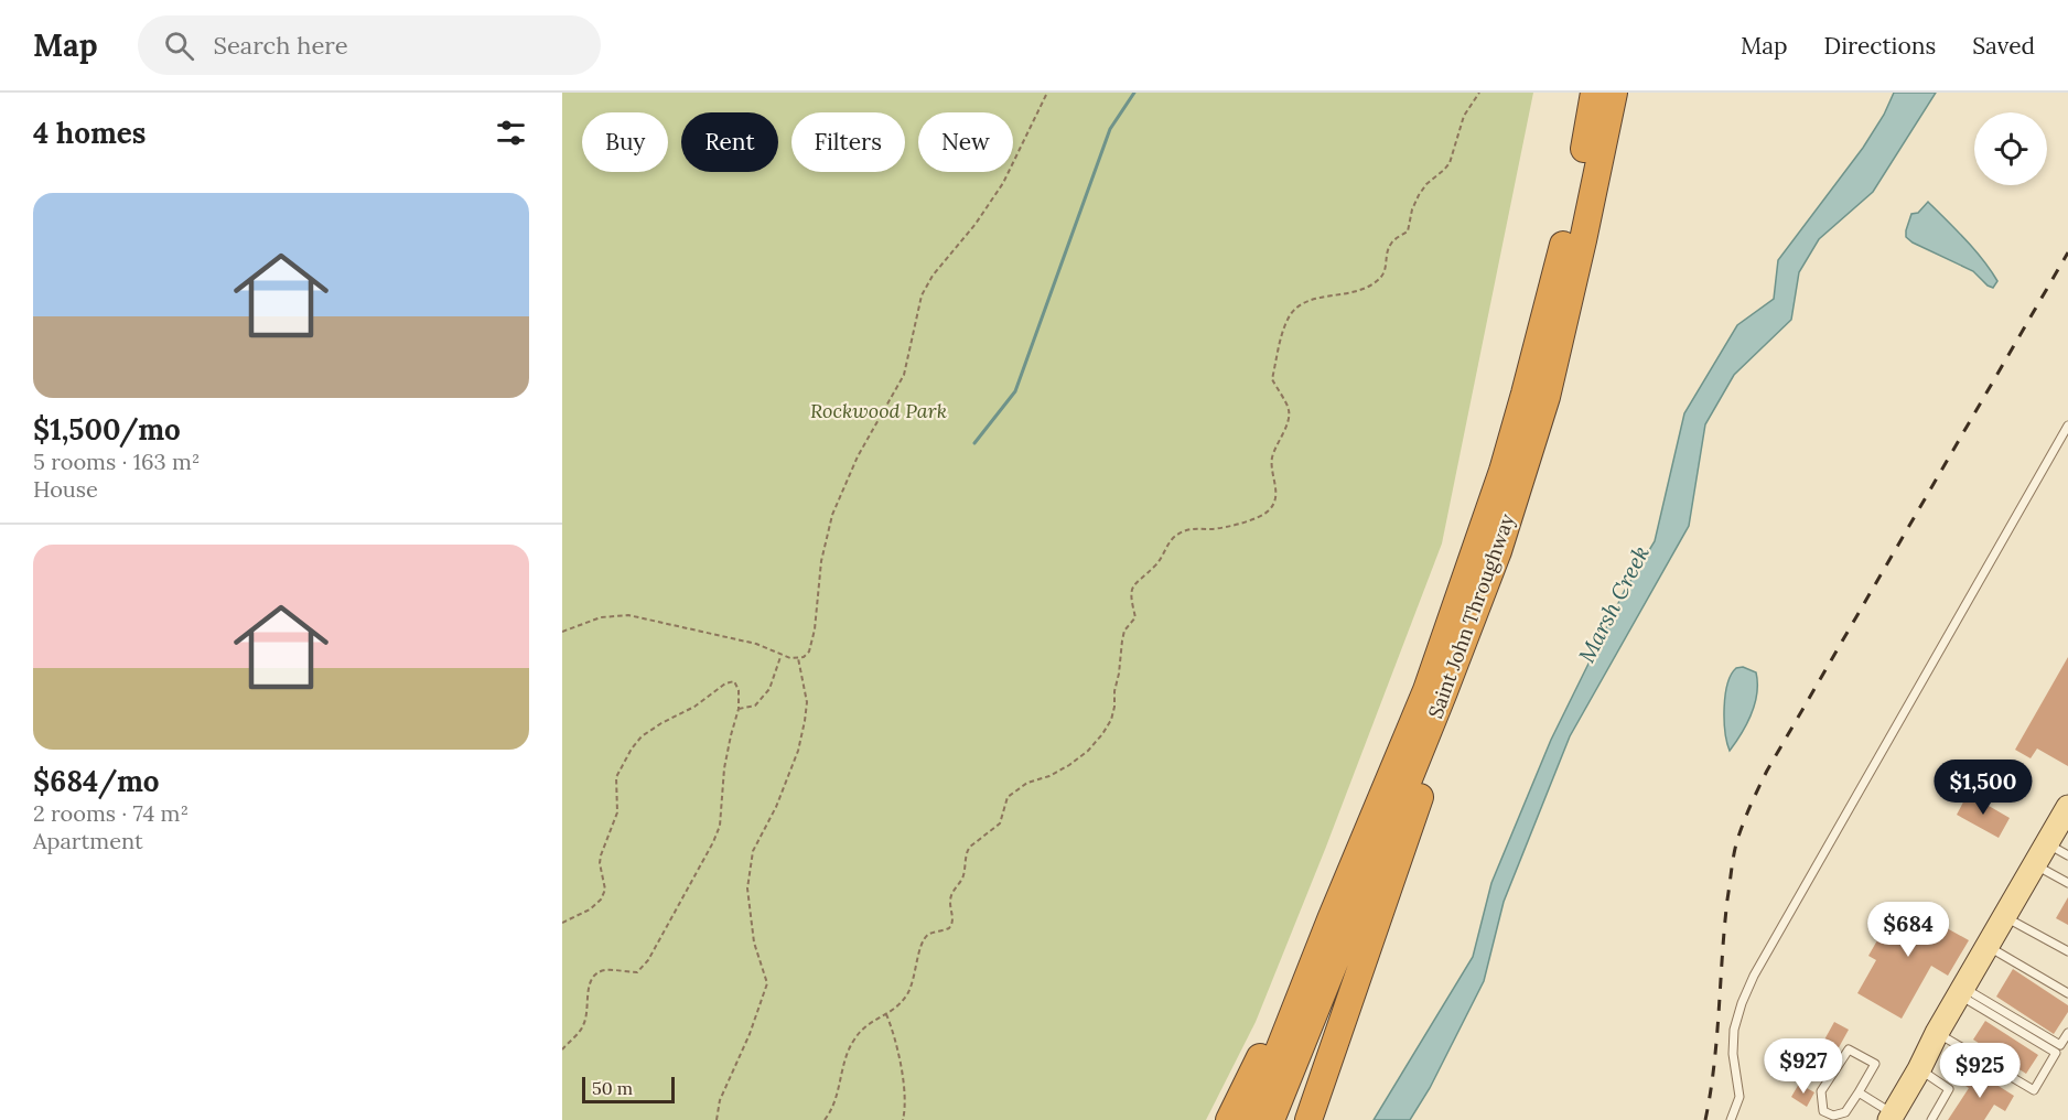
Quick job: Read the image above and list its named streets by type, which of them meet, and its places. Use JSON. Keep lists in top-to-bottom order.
{
  "streets": {
    "highway": ["Saint John Throughway"]
  },
  "water": ["Marsh Creek"],
  "parks": ["Rockwood Park"],
  "scale_bar": "50 m",
  "page": {
    "header": "Map",
    "search": "Search here",
    "nav": ["Map", "Directions", "Saved"],
    "heading": "4 homes",
    "chip": [
      "Buy",
      "Rent",
      "Filters",
      "New"
    ],
    "list": [
      {
        "name": "$1,500/mo",
        "note": "5 rooms · 163 m² · House"
      },
      {
        "name": "$684/mo",
        "note": "2 rooms · 74 m² · Apartment"
      }
    ],
    "price": [
      "$1,500",
      "$684",
      "$927",
      "$925"
    ],
    "scale": "50 m"
  }
}
